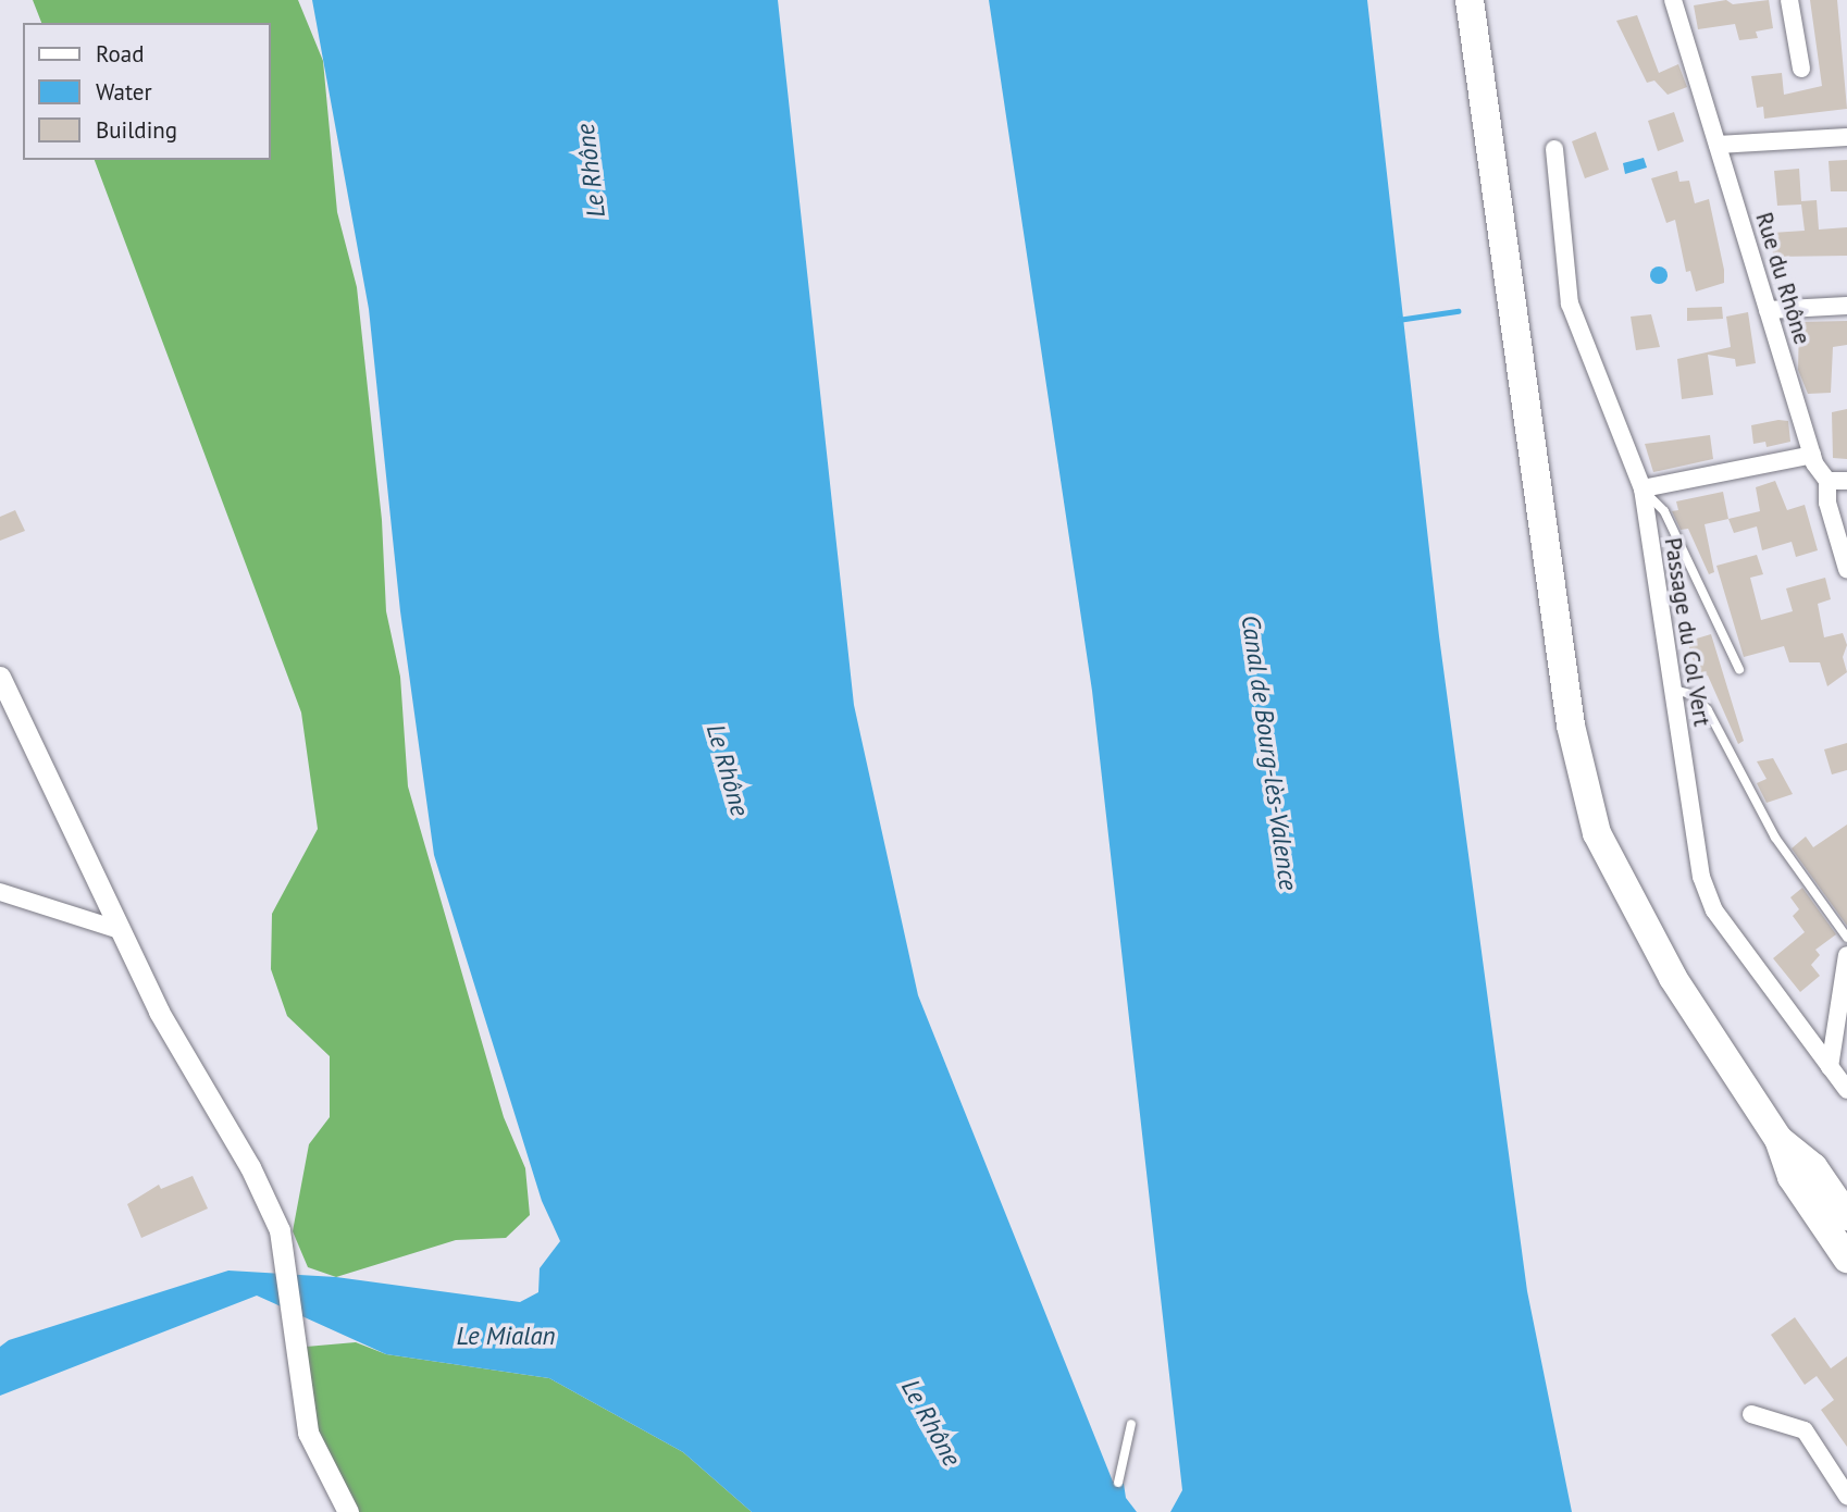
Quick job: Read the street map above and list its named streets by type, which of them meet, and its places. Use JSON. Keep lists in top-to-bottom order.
{
  "streets": {
    "street": ["Rue du Rhône", "Passage du Col Vert"]
  },
  "water": ["Le Rhône", "Canal de Bourg-lès-Valence", "Le Mialan"],
  "legend": ["Road", "Water", "Building"]
}
